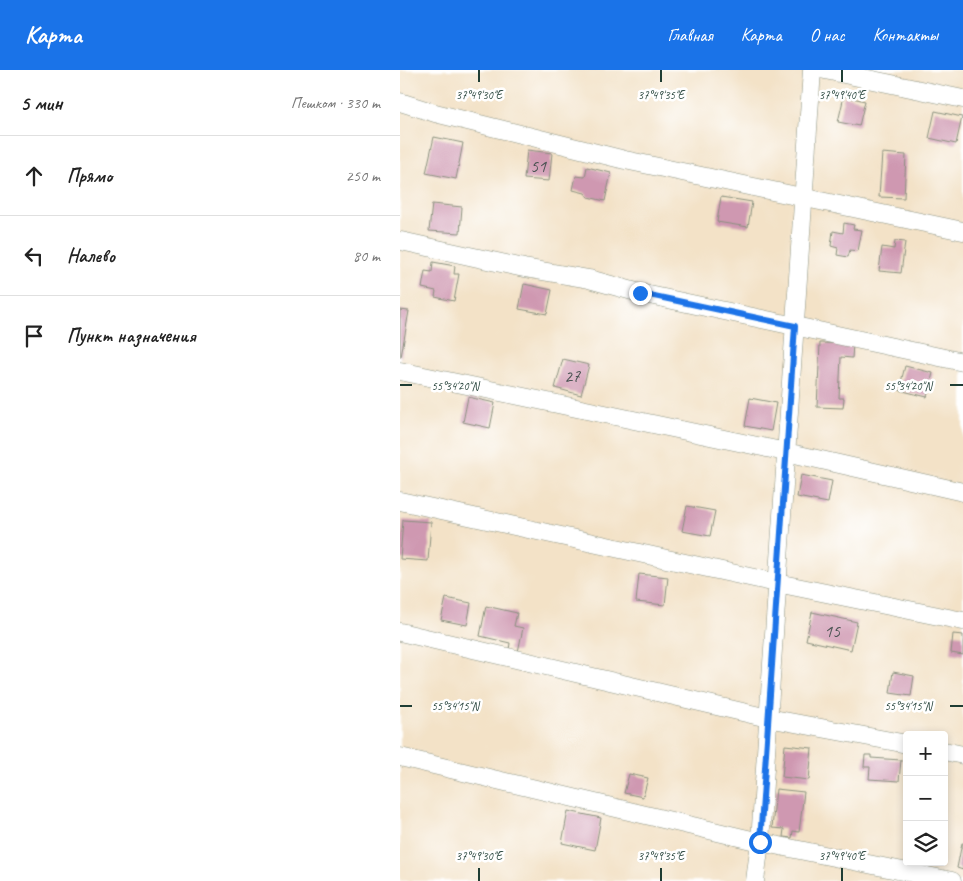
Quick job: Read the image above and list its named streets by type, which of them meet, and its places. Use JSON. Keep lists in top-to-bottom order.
{
  "house_numbers": ["51", "27", "15"],
  "page": {
    "header": "Карта",
    "nav": [
      "Главная",
      "Карта",
      "О нас",
      "Контакты"
    ],
    "heading": ["5 мин", "Пешком · 330 m"],
    "list": [
      ["Прямо", "250 m"],
      ["Налево", "80 m"],
      "Пункт назначения"
    ],
    "map_buttons": ["+", "−"]
  },
  "coordinates": [
    "37°49'30\"E",
    "37°49'35\"E",
    "37°49'40\"E",
    "55°34'20\"N",
    "55°34'15\"N"
  ]
}
